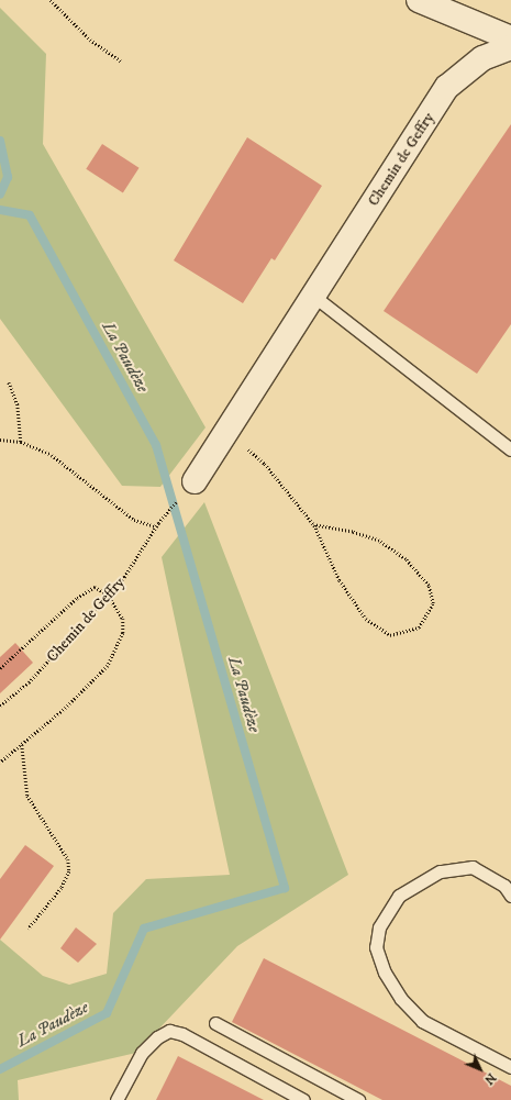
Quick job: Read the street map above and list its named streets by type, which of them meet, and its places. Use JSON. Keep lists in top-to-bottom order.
{
  "streets": {
    "street": ["Chemin de Geffry"]
  },
  "water": ["La Paudèze"],
  "north": "bottom right"
}
